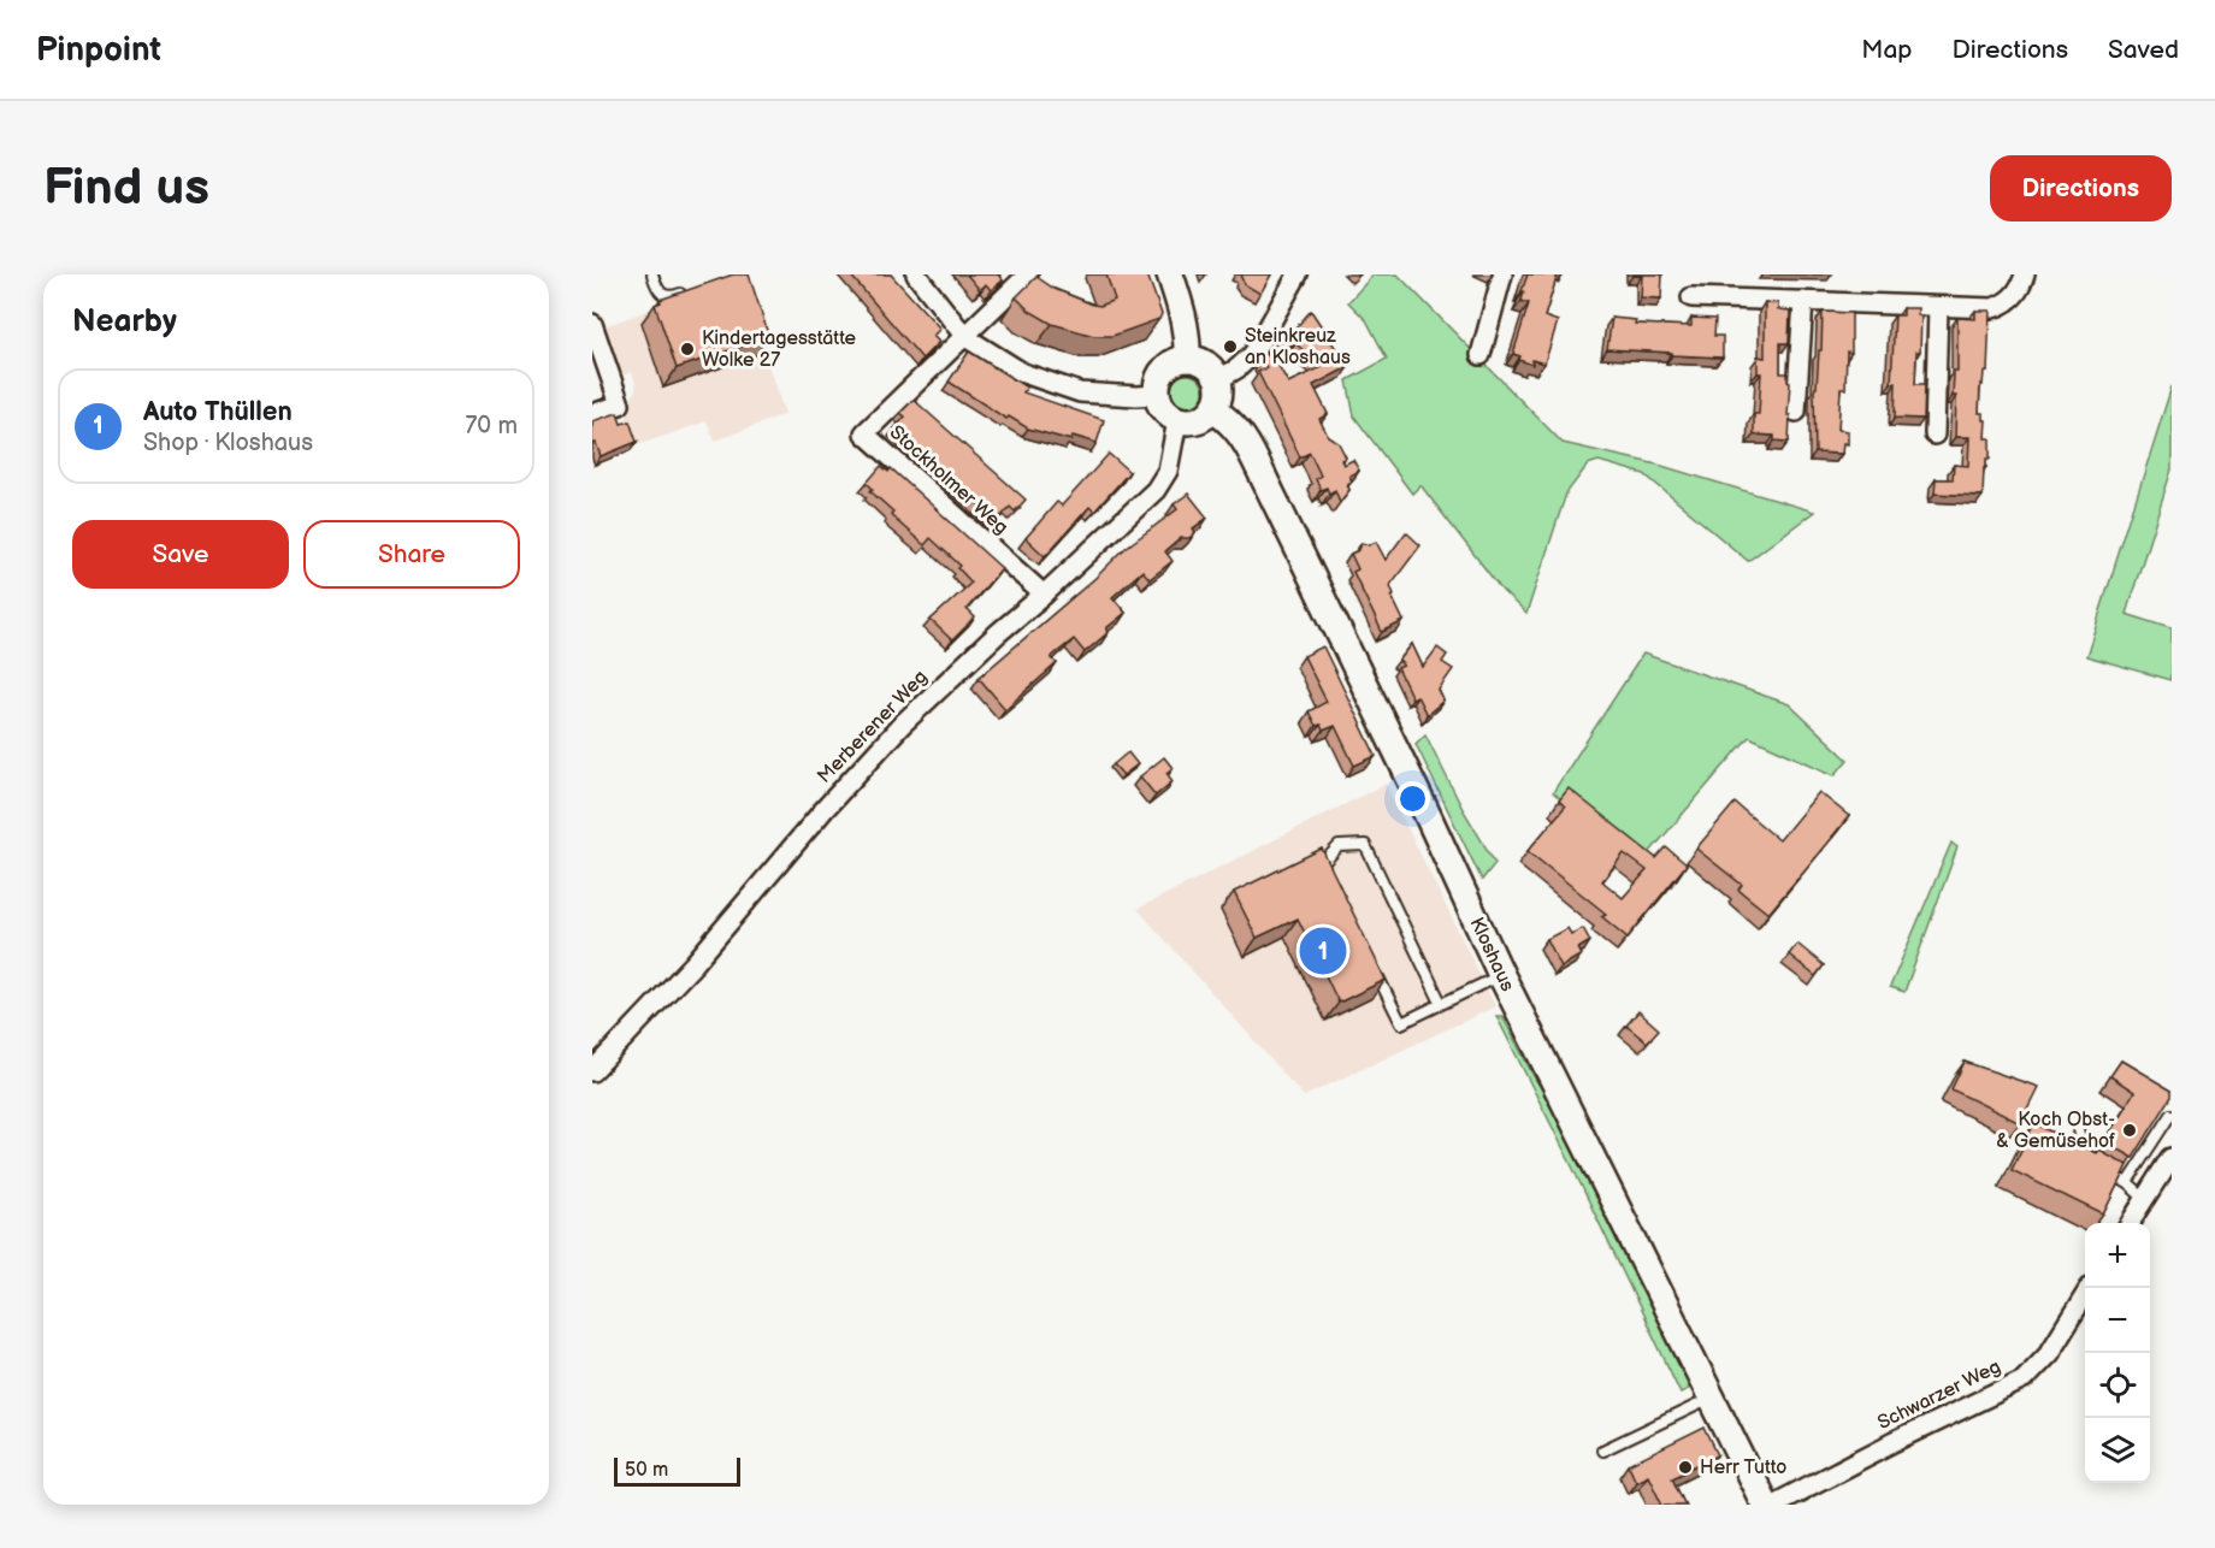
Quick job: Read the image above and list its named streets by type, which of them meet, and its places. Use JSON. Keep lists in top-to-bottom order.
{
  "streets": {
    "main road": ["Kloshaus"],
    "street": ["Stockholmer Weg", "Merberener Weg", "Schwarzer Weg"]
  },
  "crossings": [
    ["Stockholmer Weg", "Merberener Weg"],
    ["Merberener Weg", "Kloshaus"]
  ],
  "places": [
    "Steinkreuz an Kloshaus",
    "Kindertagesstätte Wolke 27",
    "Koch Obst- & Gemüsehof",
    "Herr Tutto"
  ],
  "scale_bar": "50 m",
  "page": {
    "header": "Pinpoint",
    "nav": ["Map", "Directions", "Saved"],
    "buttons": [
      "Directions",
      ["Save", "Share"]
    ],
    "title": "Find us",
    "heading": "Nearby",
    "list": [
      {
        "mark": "1",
        "name": "Auto Thüllen",
        "note": "Shop · Kloshaus",
        "value": "70 m"
      }
    ],
    "pins": "1",
    "map_buttons": ["+", "−"],
    "scale": "50 m"
  }
}
